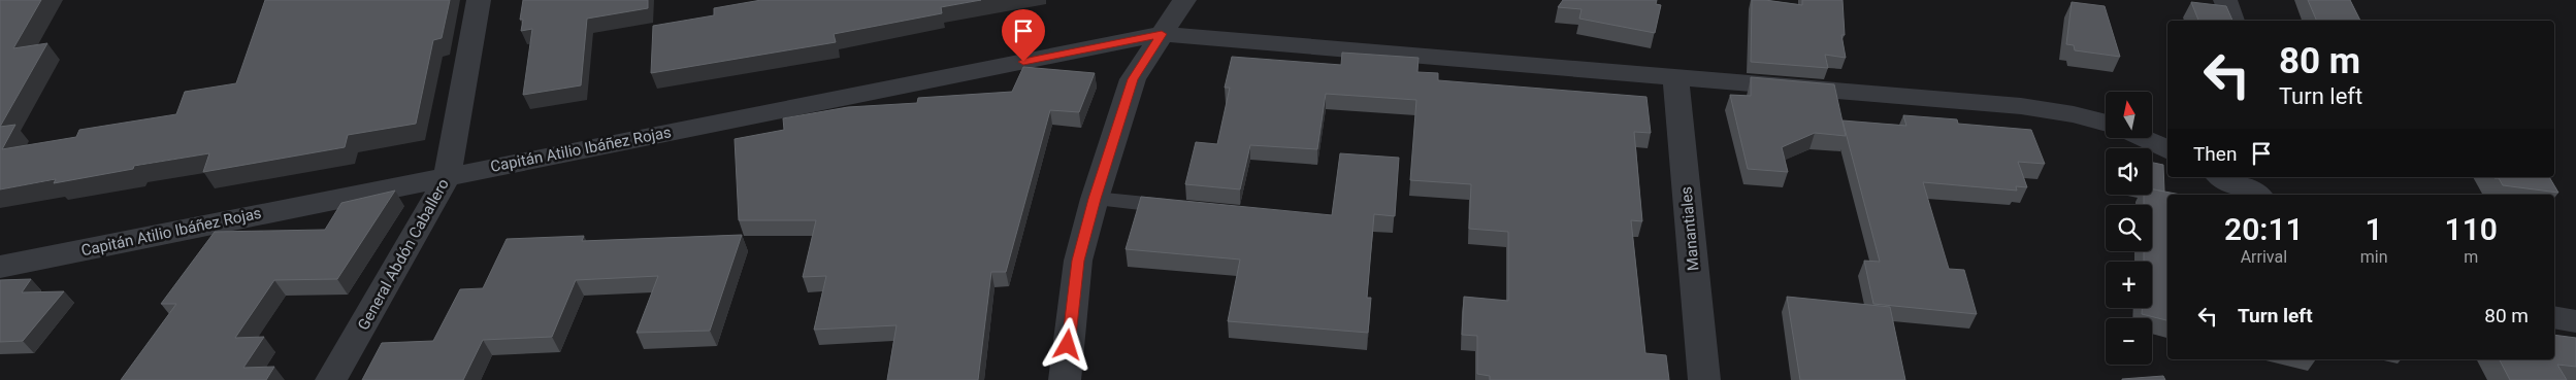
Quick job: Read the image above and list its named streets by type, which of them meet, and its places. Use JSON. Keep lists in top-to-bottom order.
{
  "streets": {
    "street": ["Capitán Atilio Ibáñez Rojas", "Manantiales", "General Abdón Caballero"]
  },
  "crossings": [
    ["Capitán Atilio Ibáñez Rojas", "Manantiales"],
    ["Capitán Atilio Ibáñez Rojas", "General Abdón Caballero"]
  ],
  "north": "top",
  "page": {
    "turn": ["80 m", "Turn left"],
    "map_buttons": ["+", "−"],
    "then": "Then",
    "eta": [
      "20:11",
      "Arrival",
      "1",
      "min",
      "110",
      "m"
    ],
    "list": [
      {
        "name": "Turn left",
        "value": "80 m"
      }
    ]
  }
}
